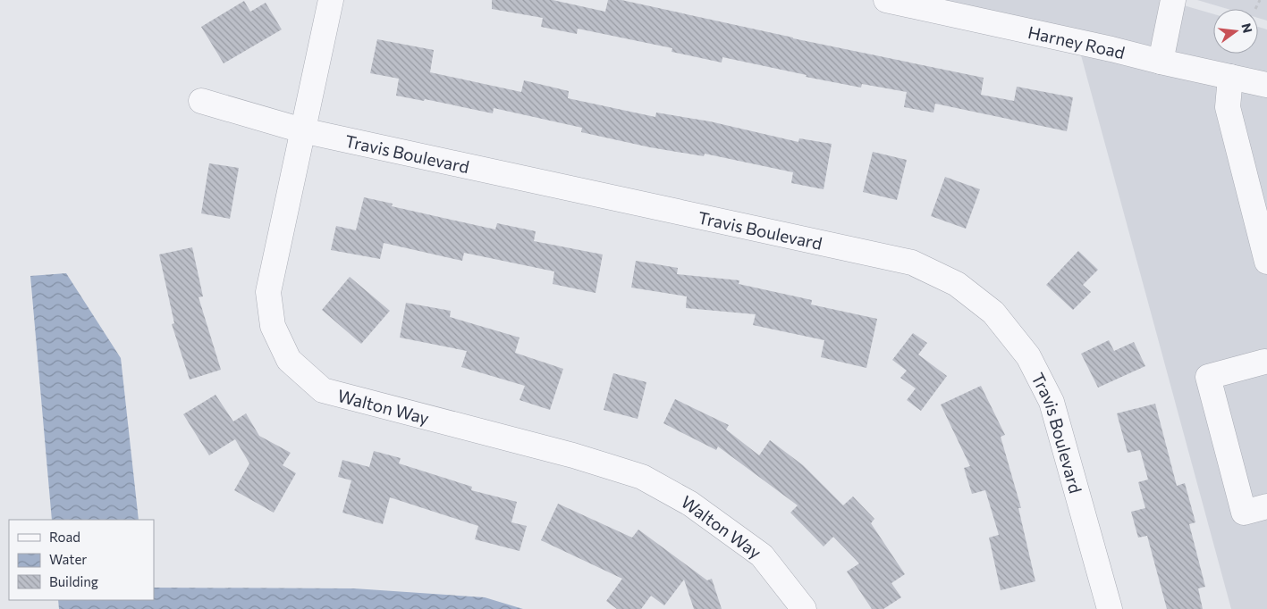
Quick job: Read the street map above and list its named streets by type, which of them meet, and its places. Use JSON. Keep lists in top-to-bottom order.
{
  "streets": {
    "street": ["Harney Road", "Travis Boulevard", "Walton Way"]
  },
  "crossings": [
    ["Travis Boulevard", "Walton Way"]
  ],
  "legend": ["Road", "Water", "Building"],
  "north": "right"
}
